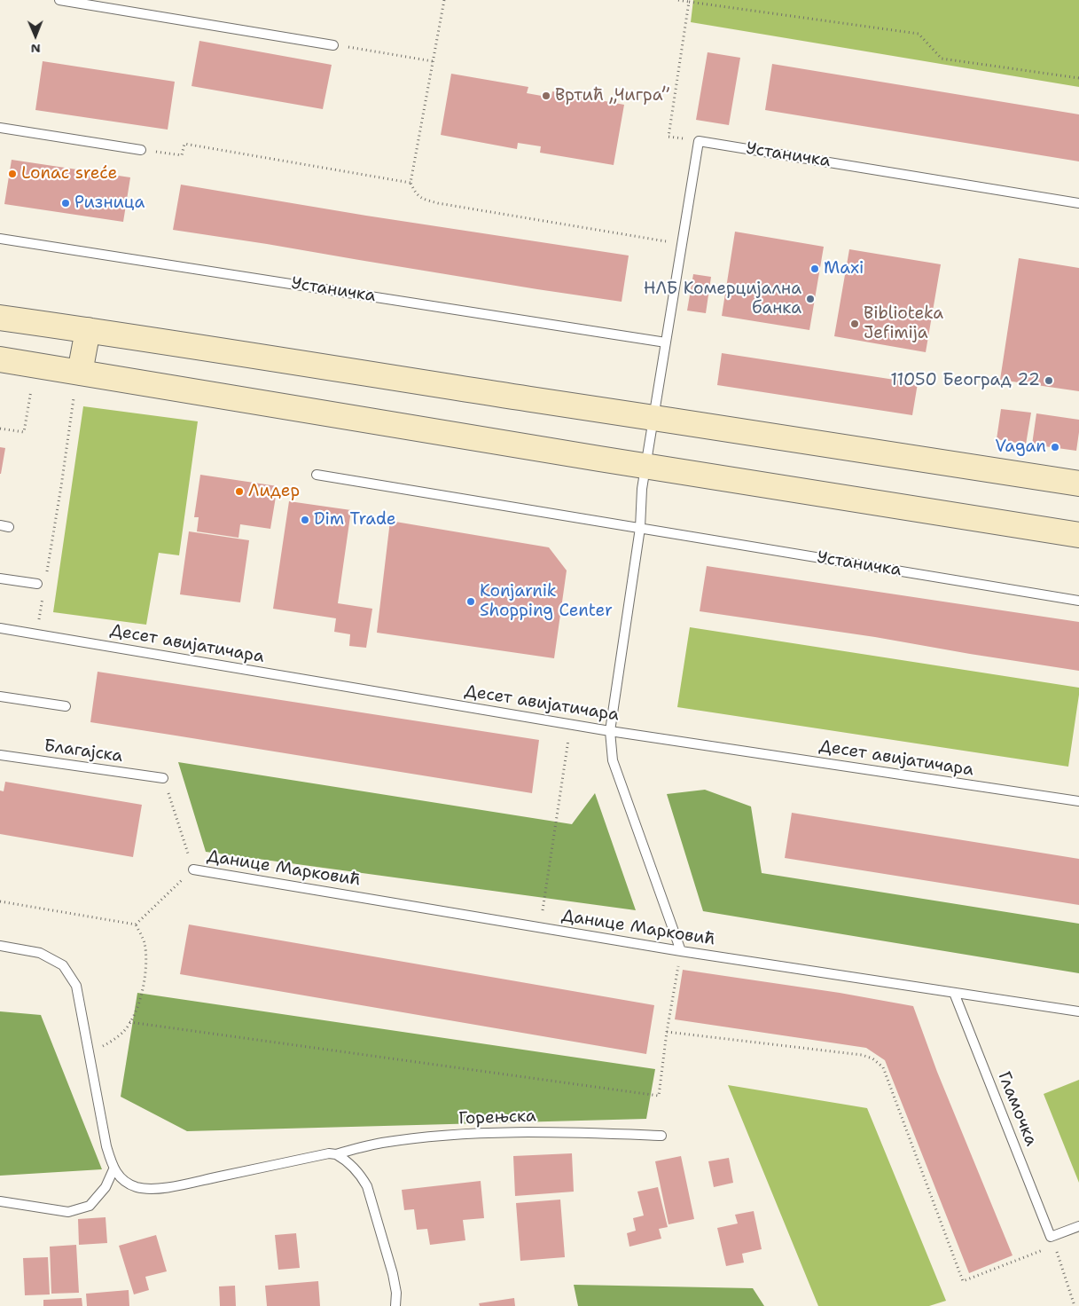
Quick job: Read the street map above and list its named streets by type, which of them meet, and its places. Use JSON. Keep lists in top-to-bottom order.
{
  "streets": {
    "lane": [
      "Устаничка",
      "Десет авијатичара",
      "Благајска",
      "Данице Марковић",
      "Гламочка",
      "Горењска"
    ]
  },
  "crossings": [
    ["Данице Марковић", "Гламочка"]
  ],
  "places": [
    "Вртић „Чигра”",
    "Lonac sreće",
    "Ризница",
    "Maxi",
    "НЛБ Комерцијална банка",
    "Biblioteka Jefimija",
    "11050 Београд 22",
    "Vagan",
    "Лидер",
    "Dim Trade",
    "Konjarnik Shopping Center"
  ],
  "north": "bottom"
}
